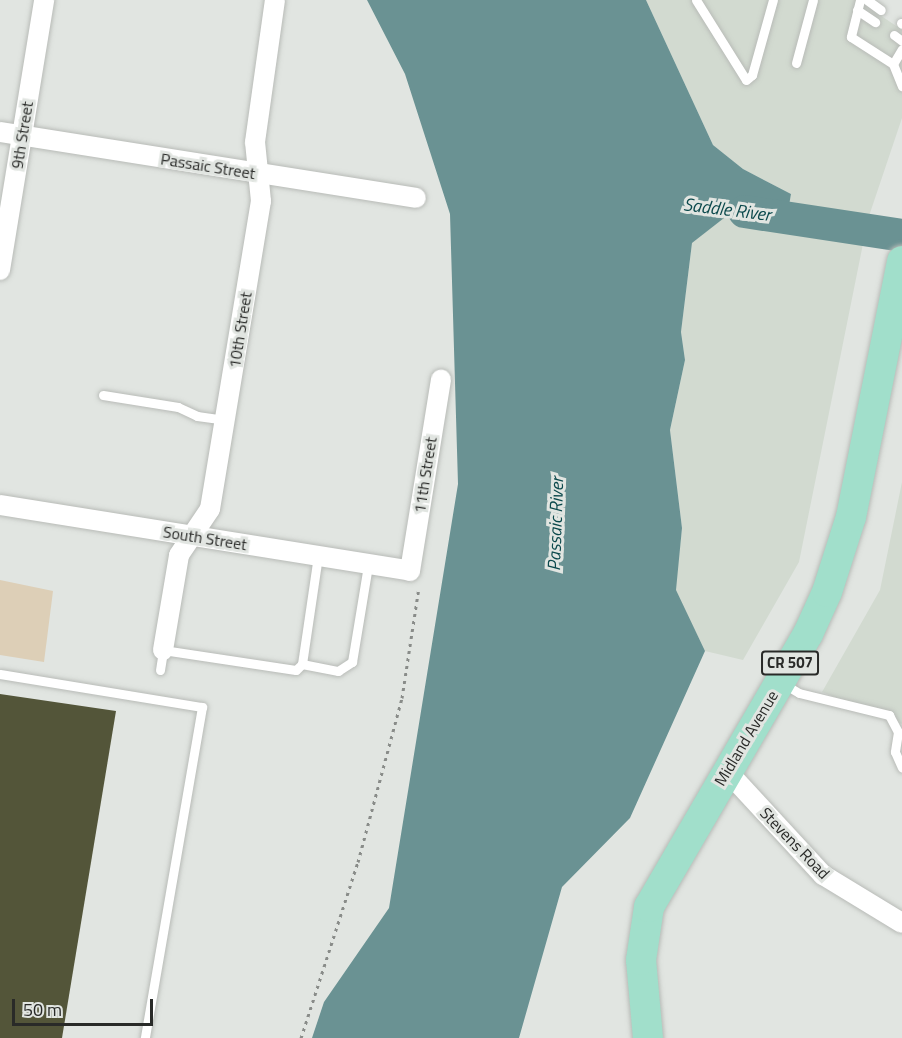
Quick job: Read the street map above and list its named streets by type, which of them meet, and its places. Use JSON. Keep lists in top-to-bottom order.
{
  "streets": {
    "main road": ["CR 507", "Midland Avenue"],
    "street": [
      "9th Street",
      "Passaic Street",
      "10th Street",
      "11th Street",
      "South Street",
      "Stevens Road"
    ]
  },
  "crossings": [
    ["9th Street", "Passaic Street"],
    ["Passaic Street", "10th Street"],
    ["10th Street", "South Street"],
    ["11th Street", "South Street"],
    ["Midland Avenue", "Stevens Road"]
  ],
  "water": ["Saddle River", "Passaic River"],
  "scale_bar": "50 m"
}
